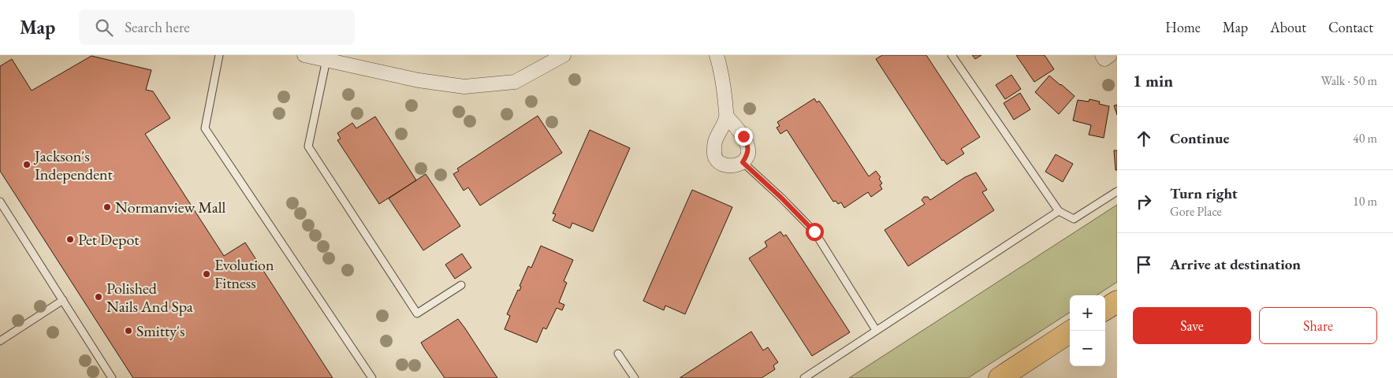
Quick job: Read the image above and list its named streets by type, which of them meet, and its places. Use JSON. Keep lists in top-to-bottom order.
{
  "places": [
    "Jackson's Independent",
    "Normanview Mall",
    "Pet Depot",
    "Evolution Fitness",
    "Polished Nails And Spa",
    "Smitty's"
  ],
  "page": {
    "header": "Map",
    "search": "Search here",
    "nav": [
      "Home",
      "Map",
      "About",
      "Contact"
    ],
    "heading": ["1 min", "Walk · 50 m"],
    "list": [
      ["Continue", "40 m"],
      ["Turn right", "Gore Place", "10 m"],
      "Arrive at destination"
    ],
    "map_buttons": ["+", "−"],
    "buttons": ["Save", "Share"]
  }
}
